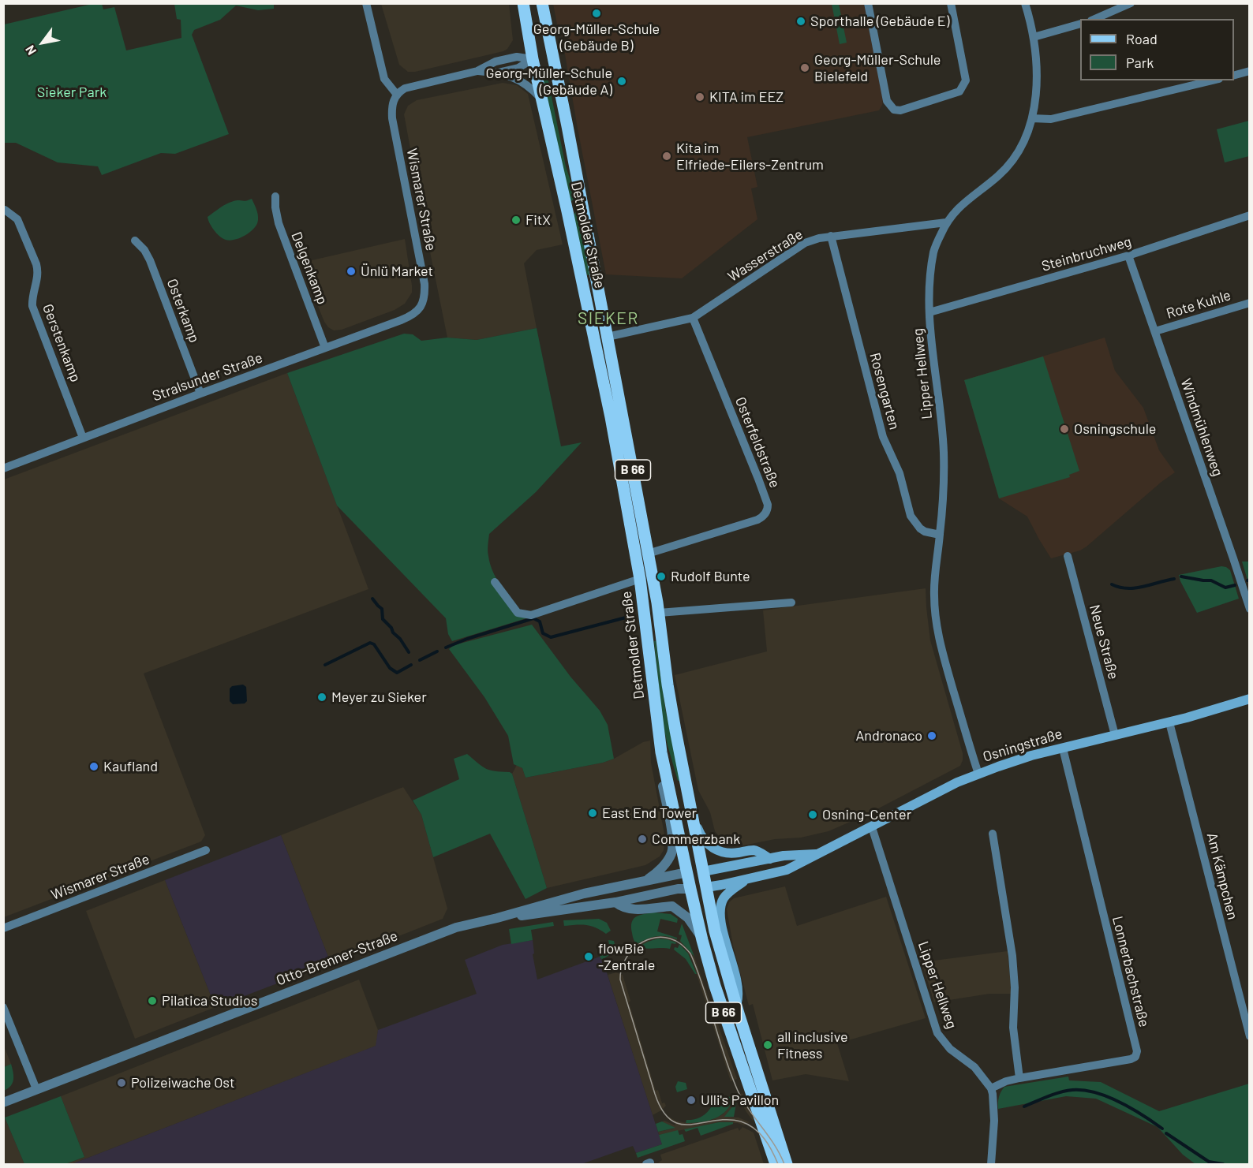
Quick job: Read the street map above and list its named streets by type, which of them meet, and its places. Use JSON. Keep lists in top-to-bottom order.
{
  "streets": {
    "main road": ["Detmolder Straße", "B 66", "Osningstraße"],
    "street": [
      "Wismarer Straße",
      "Steinbruchweg",
      "Wasserstraße",
      "Delgenkamp",
      "Rote Kuhle",
      "Osterkamp",
      "Gerstenkamp",
      "Lipper Hellweg",
      "Stralsunder Straße",
      "Rosengarten",
      "Windmühlenweg",
      "Osterfeldstraße",
      "Neue Straße",
      "Am Kämpchen",
      "Otto-Brenner-Straße",
      "Lonnerbachstraße"
    ]
  },
  "crossings": [
    ["Wismarer Straße", "Stralsunder Straße"],
    ["Detmolder Straße", "Wasserstraße"],
    ["Detmolder Straße", "Osterfeldstraße"],
    ["Detmolder Straße", "B 66"],
    ["Detmolder Straße", "Osningstraße"],
    ["Detmolder Straße", "Otto-Brenner-Straße"],
    ["Steinbruchweg", "Lipper Hellweg"],
    ["Steinbruchweg", "Windmühlenweg"],
    ["Wasserstraße", "Lipper Hellweg"],
    ["Wasserstraße", "Rosengarten"],
    ["Wasserstraße", "Osterfeldstraße"],
    ["Delgenkamp", "Stralsunder Straße"],
    ["Rote Kuhle", "Windmühlenweg"],
    ["Osterkamp", "Stralsunder Straße"],
    ["Gerstenkamp", "Stralsunder Straße"],
    ["Lipper Hellweg", "Rosengarten"],
    ["Lipper Hellweg", "Osningstraße"],
    ["Lipper Hellweg", "Lonnerbachstraße"],
    ["B 66", "Otto-Brenner-Straße"],
    ["Neue Straße", "Osningstraße"],
    ["Osningstraße", "Am Kämpchen"],
    ["Osningstraße", "Lonnerbachstraße"]
  ],
  "districts": ["SIEKER"],
  "parks": ["Sieker Park"],
  "places": [
    "Georg-Müller-Schule (Gebäude B)",
    "Sporthalle (Gebäude E)",
    "Georg-Müller-Schule Bielefeld",
    "Georg-Müller-Schule (Gebäude A)",
    "KITA im EEZ",
    "Kita im Elfriede-Eilers-Zentrum",
    "FitX",
    "Ünlü Market",
    "Osningschule",
    "Rudolf Bunte",
    "Meyer zu Sieker",
    "Andronaco",
    "Kaufland",
    "East End Tower",
    "Osning-Center",
    "Commerzbank",
    "flowBie -Zentrale",
    "Pilatica Studios",
    "all inclusive Fitness",
    "Polizeiwache Ost",
    "Ulli's Pavillon"
  ],
  "legend": ["Road", "Park"],
  "north": "bottom left"
}
